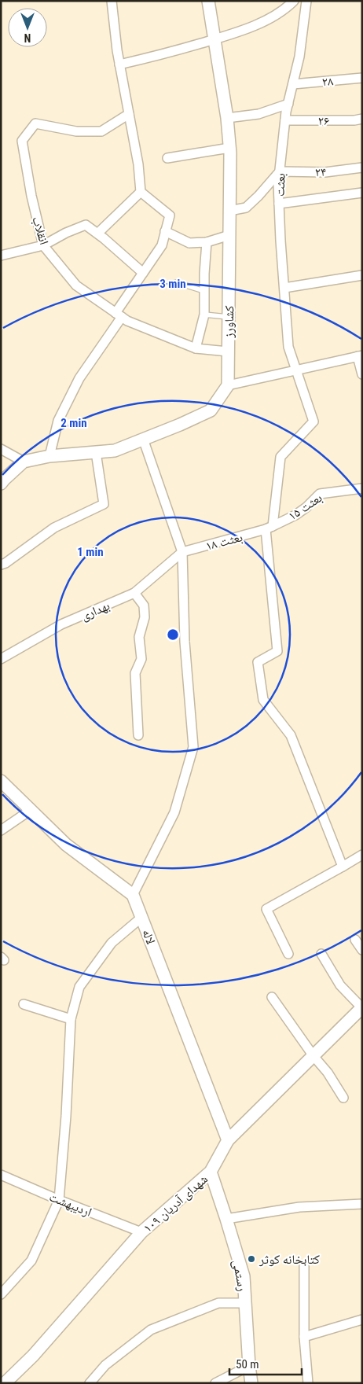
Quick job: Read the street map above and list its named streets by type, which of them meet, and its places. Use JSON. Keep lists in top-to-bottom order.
{
  "streets": {
    "street": [
      "۲۸",
      "۲۶",
      "۲۴",
      "بعثت",
      "انقلاب",
      "کشاورز",
      "بعثت ۱۵",
      "بعثت ۱۸",
      "بهداری",
      "لاله",
      "شهدای آدریان ۱۰۹",
      "اردیبهشت",
      "رستمی"
    ]
  },
  "crossings": [
    ["۲۸", "بعثت"],
    ["۲۶", "بعثت"],
    ["۲۴", "بعثت"],
    ["بعثت", "بعثت ۱۵"],
    ["بعثت", "بعثت ۱۸"],
    ["انقلاب", "کشاورز"],
    ["بعثت ۱۵", "بعثت ۱۸"],
    ["بعثت ۱۸", "بهداری"],
    ["لاله", "شهدای آدریان ۱۰۹"],
    ["شهدای آدریان ۱۰۹", "اردیبهشت"],
    ["شهدای آدریان ۱۰۹", "رستمی"]
  ],
  "places": ["کتابخانه کوثر"],
  "scale_bar": "50 m",
  "north": "bottom",
  "rings": ["3 min", "2 min", "1 min"]
}
